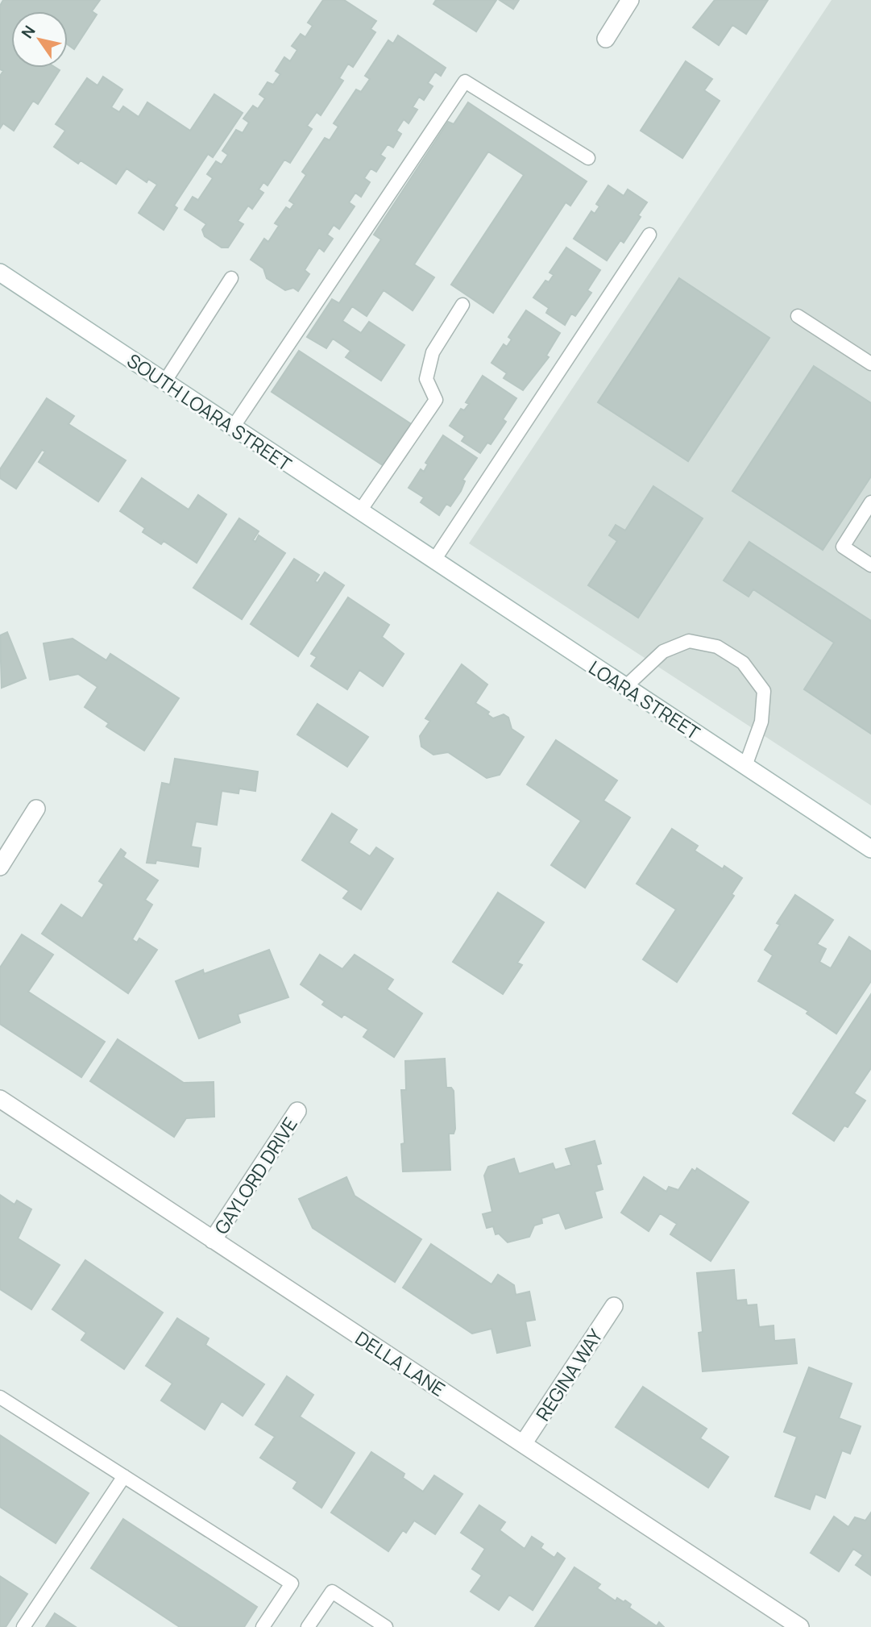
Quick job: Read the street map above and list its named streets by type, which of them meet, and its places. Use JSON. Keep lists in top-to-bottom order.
{
  "streets": {
    "street": [
      "SOUTH LOARA STREET",
      "LOARA STREET",
      "GAYLORD DRIVE",
      "DELLA LANE",
      "REGINA WAY"
    ]
  },
  "crossings": [
    ["SOUTH LOARA STREET", "LOARA STREET"],
    ["GAYLORD DRIVE", "DELLA LANE"],
    ["DELLA LANE", "REGINA WAY"]
  ],
  "north": "top left"
}
